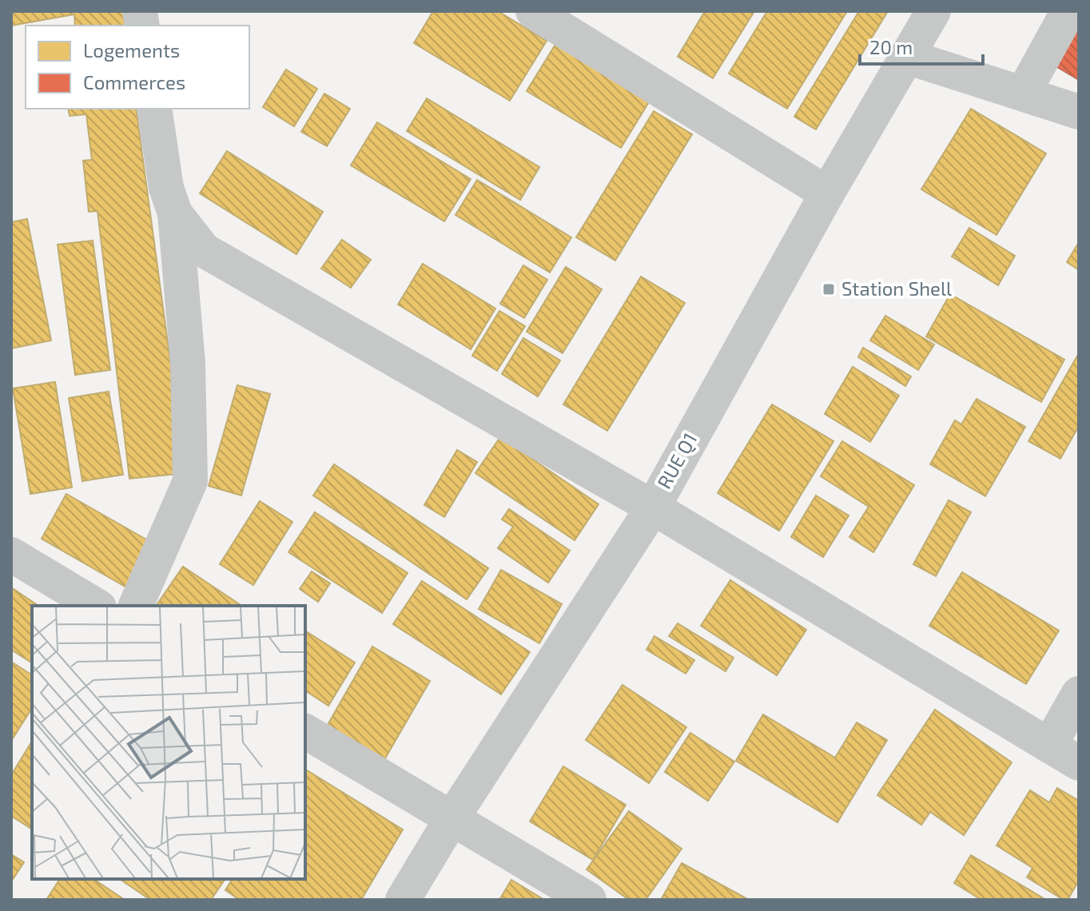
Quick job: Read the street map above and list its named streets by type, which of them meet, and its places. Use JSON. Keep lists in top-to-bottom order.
{
  "streets": {
    "street": ["RUE Q1"]
  },
  "places": {
    "transit": ["Station Shell"]
  },
  "legend": ["Logements", "Commerces"],
  "scale_bar": "20 m"
}
